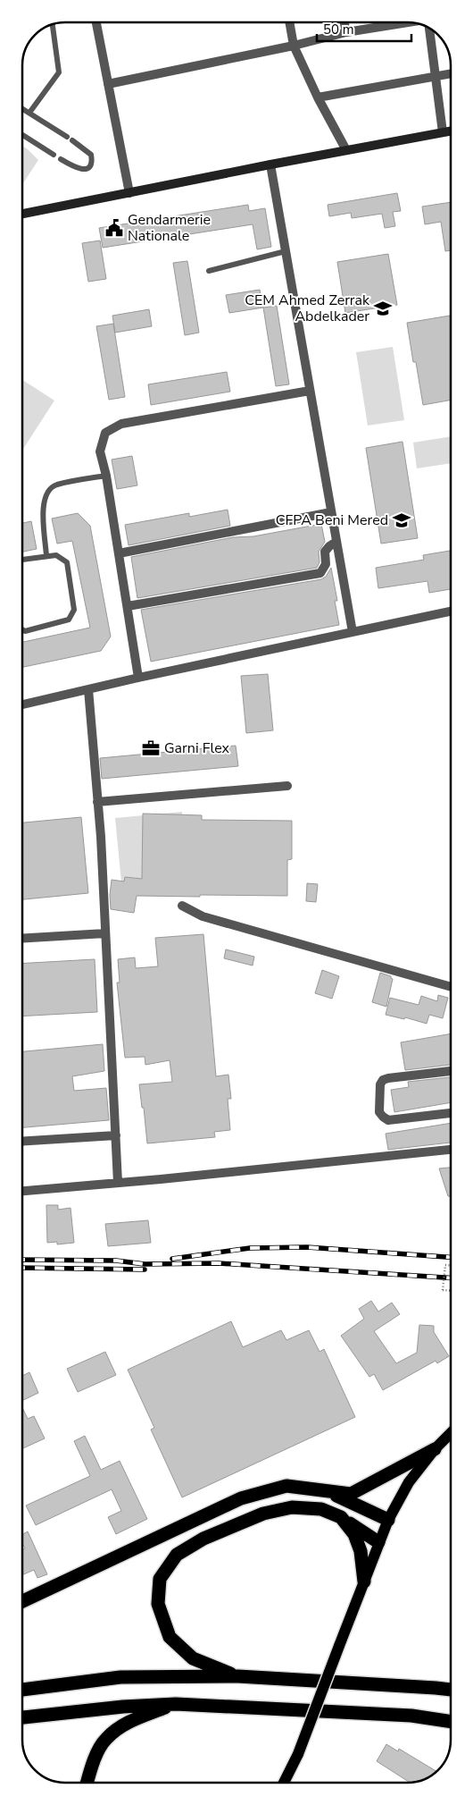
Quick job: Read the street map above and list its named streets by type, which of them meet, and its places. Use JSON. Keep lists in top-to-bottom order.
{
  "places": {
    "public building": ["Gendarmerie Nationale"],
    "school or university": ["CEM Ahmed Zerrak Abdelkader", "CFPA Beni Mered"],
    "office": ["Garni Flex"]
  },
  "scale_bar": "50 m"
}
